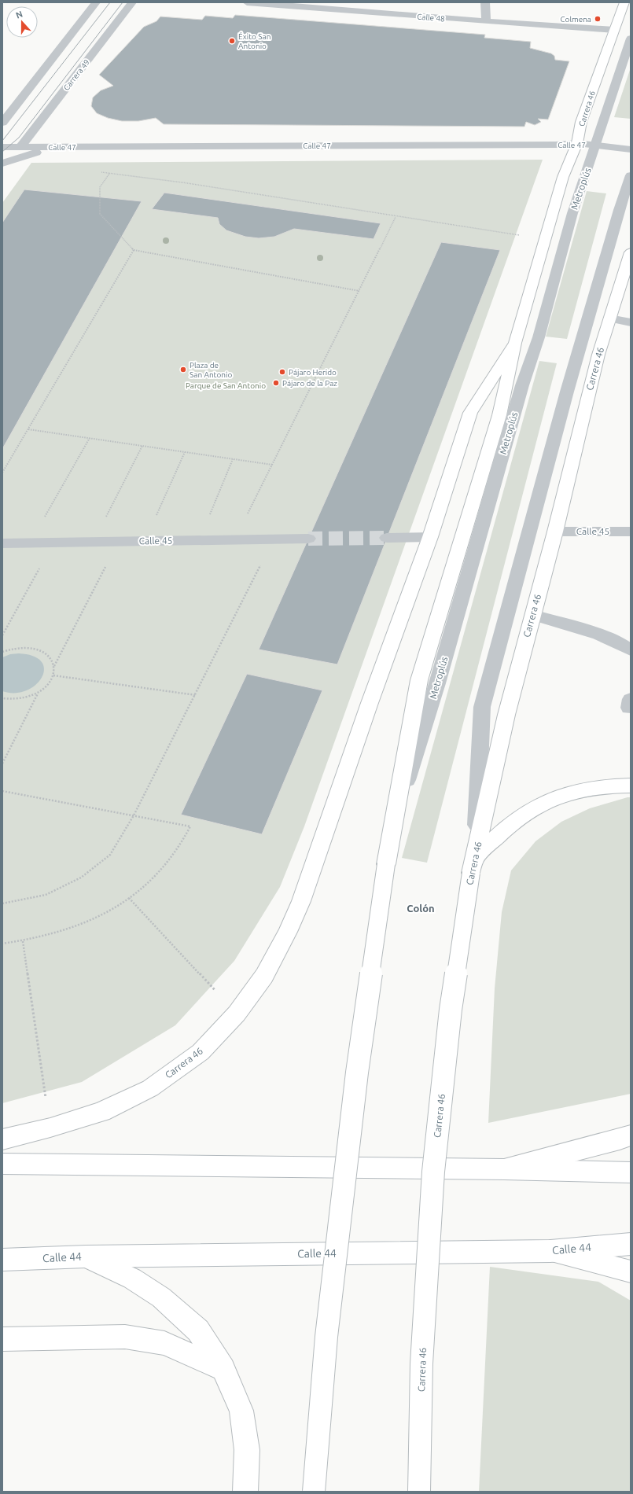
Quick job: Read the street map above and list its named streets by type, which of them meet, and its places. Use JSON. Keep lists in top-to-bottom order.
{
  "streets": {
    "main road": ["Carrera 46", "Calle 44"],
    "street": [
      "Calle 48",
      "Carrera 49",
      "Calle 47",
      "Metroplús",
      "Calle 45"
    ]
  },
  "crossings": [
    ["Calle 48", "Carrera 46"],
    ["Carrera 49", "Calle 47"],
    ["Carrera 46", "Calle 47"],
    ["Carrera 46", "Metroplús"],
    ["Carrera 46", "Calle 45"],
    ["Calle 47", "Metroplús"]
  ],
  "districts": ["Colón"],
  "parks": ["Parque de San Antonio"],
  "places": [
    "Colmena",
    "Éxito San Antonio",
    "Plaza de San Antonio",
    "Pájaro Herido",
    "Pájaro de la Paz"
  ],
  "north": "top"
}
